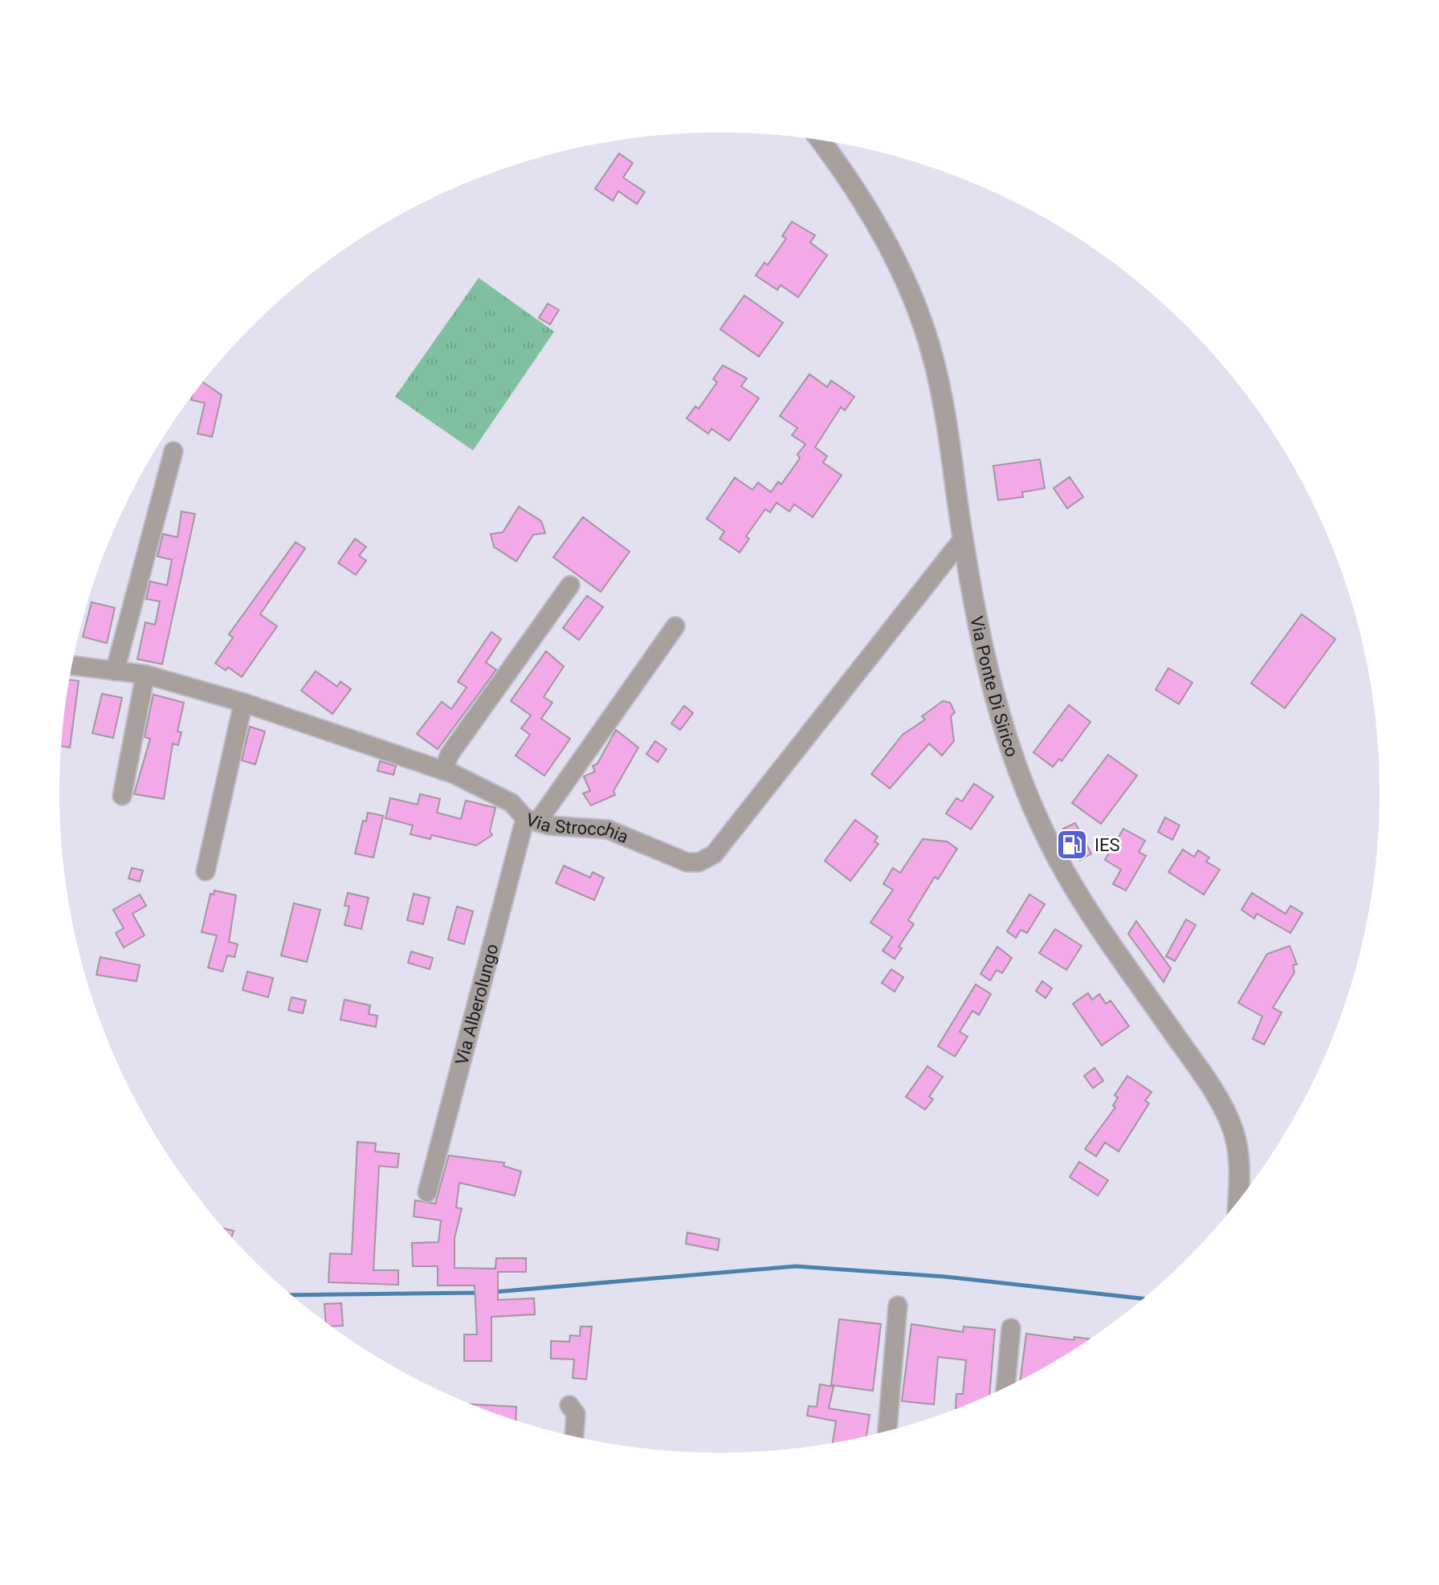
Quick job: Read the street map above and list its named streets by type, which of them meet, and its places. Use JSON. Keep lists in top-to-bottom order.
{
  "streets": {
    "street": ["Via Ponte Di Sirico", "Via Strocchia", "Via Alberolungo"]
  },
  "crossings": [
    ["Via Ponte Di Sirico", "Via Strocchia"],
    ["Via Strocchia", "Via Alberolungo"]
  ],
  "places": {
    "fuel station": ["IES"]
  }
}
